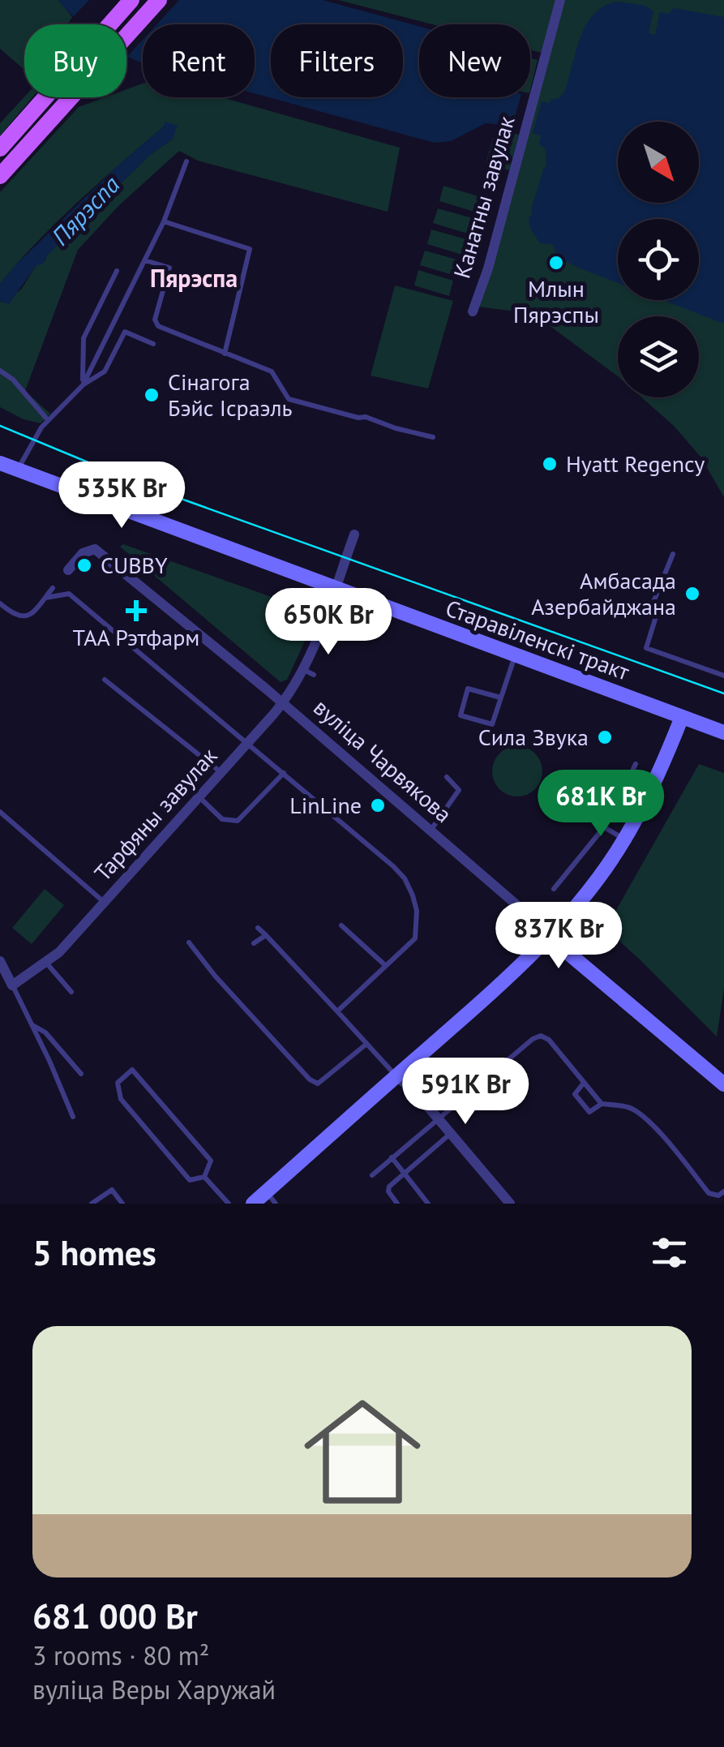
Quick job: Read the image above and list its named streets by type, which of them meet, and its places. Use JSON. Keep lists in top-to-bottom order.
{
  "streets": {
    "main road": ["Старавіленскі тракт"],
    "street": ["Канатны завулак", "вуліца Чарвякова", "Тарфяны завулак"]
  },
  "crossings": [
    ["Старавіленскі тракт", "Тарфяны завулак"],
    ["вуліца Чарвякова", "Тарфяны завулак"]
  ],
  "districts": ["Пярэспа"],
  "water": ["Пярэспа"],
  "places": {
    "other": [
      "Млын Пярэспы",
      "Сінагога Бэйс Ісраэль",
      "Hyatt Regency",
      "CUBBY",
      "Амбасада Азербайджана",
      "Сила Звука",
      "LinLine"
    ],
    "health": ["ТАА Рэтфарм"]
  },
  "north": "bottom right",
  "page": {
    "chip": [
      "Buy",
      "Rent",
      "Filters",
      "New"
    ],
    "price": [
      "535K Br",
      "650K Br",
      "681K Br",
      "837K Br",
      "591K Br"
    ],
    "heading": "5 homes",
    "list": [
      {
        "name": "681 000 Br",
        "note": "3 rooms · 80 m² · вуліца Веры Харужай"
      }
    ]
  }
}
